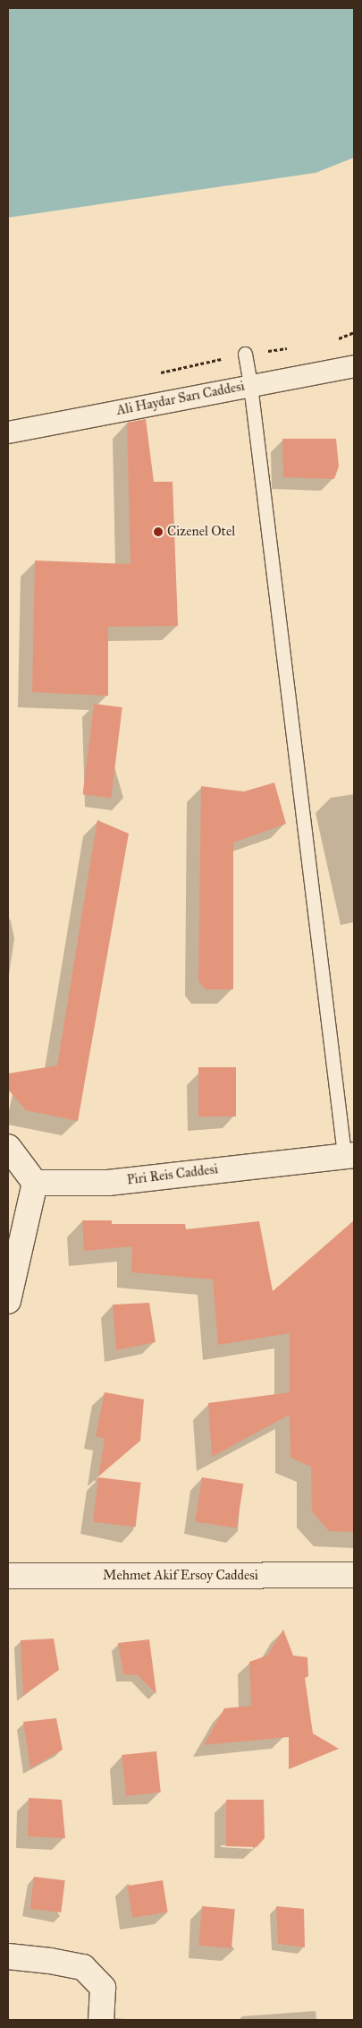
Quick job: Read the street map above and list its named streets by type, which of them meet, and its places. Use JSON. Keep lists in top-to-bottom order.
{
  "streets": {
    "street": ["Ali Haydar Sarı Caddesi", "Piri Reis Caddesi", "Mehmet Akif Ersoy Caddesi"]
  },
  "places": ["Cizenel Otel"]
}
